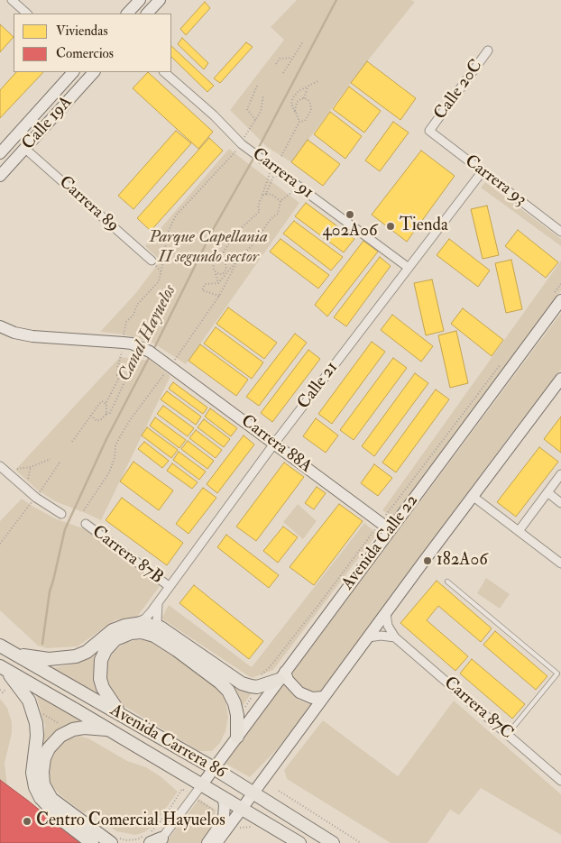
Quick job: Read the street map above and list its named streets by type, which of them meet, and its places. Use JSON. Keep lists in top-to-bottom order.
{
  "streets": {
    "main road": [
      "Calle 19A",
      "Carrera 88A",
      "Avenida Calle 22",
      "Avenida Carrera 86"
    ],
    "street": [
      "Calle 20C",
      "Carrera 91",
      "Carrera 93",
      "Carrera 89",
      "Calle 21",
      "Carrera 87B",
      "Carrera 87C"
    ]
  },
  "crossings": [
    ["Calle 20C", "Carrera 93"],
    ["Calle 19A", "Carrera 89"],
    ["Carrera 91", "Calle 21"],
    ["Carrera 93", "Calle 21"],
    ["Calle 21", "Carrera 88A"],
    ["Calle 21", "Carrera 87B"],
    ["Carrera 88A", "Avenida Calle 22"],
    ["Avenida Calle 22", "Avenida Carrera 86"]
  ],
  "water": ["Canal Hayuelos"],
  "parks": ["Parque Capellania II segundo sector"],
  "places": [
    "402A06",
    "Tienda",
    "182A06",
    "Centro Comercial Hayuelos"
  ],
  "legend": ["Viviendas", "Comercios"]
}
